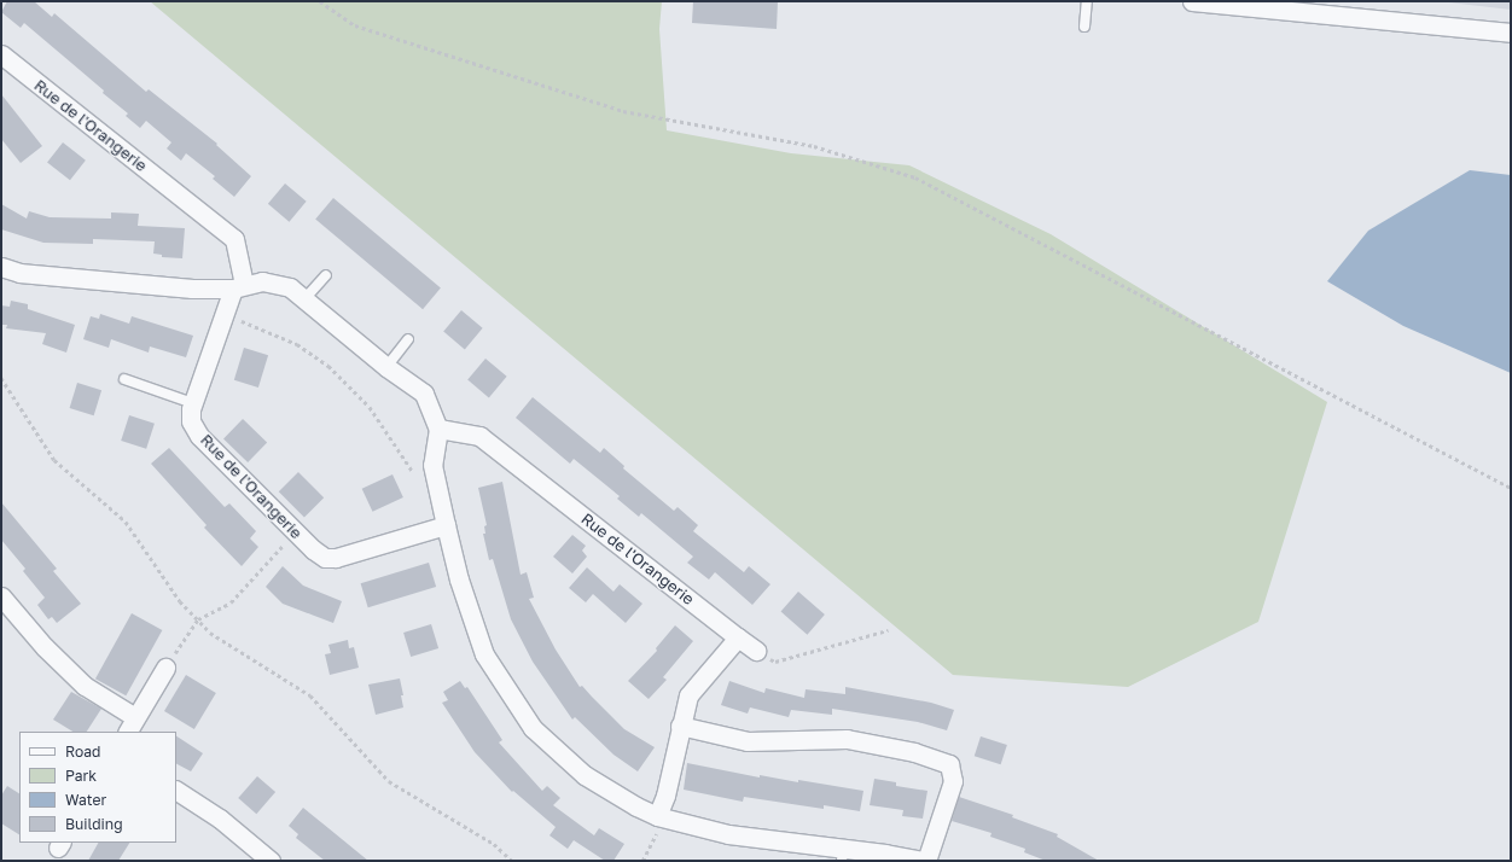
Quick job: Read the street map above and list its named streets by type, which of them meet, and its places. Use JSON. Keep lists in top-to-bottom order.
{
  "streets": {
    "street": ["Rue de l'Orangerie"]
  },
  "legend": [
    "Road",
    "Park",
    "Water",
    "Building"
  ]
}
